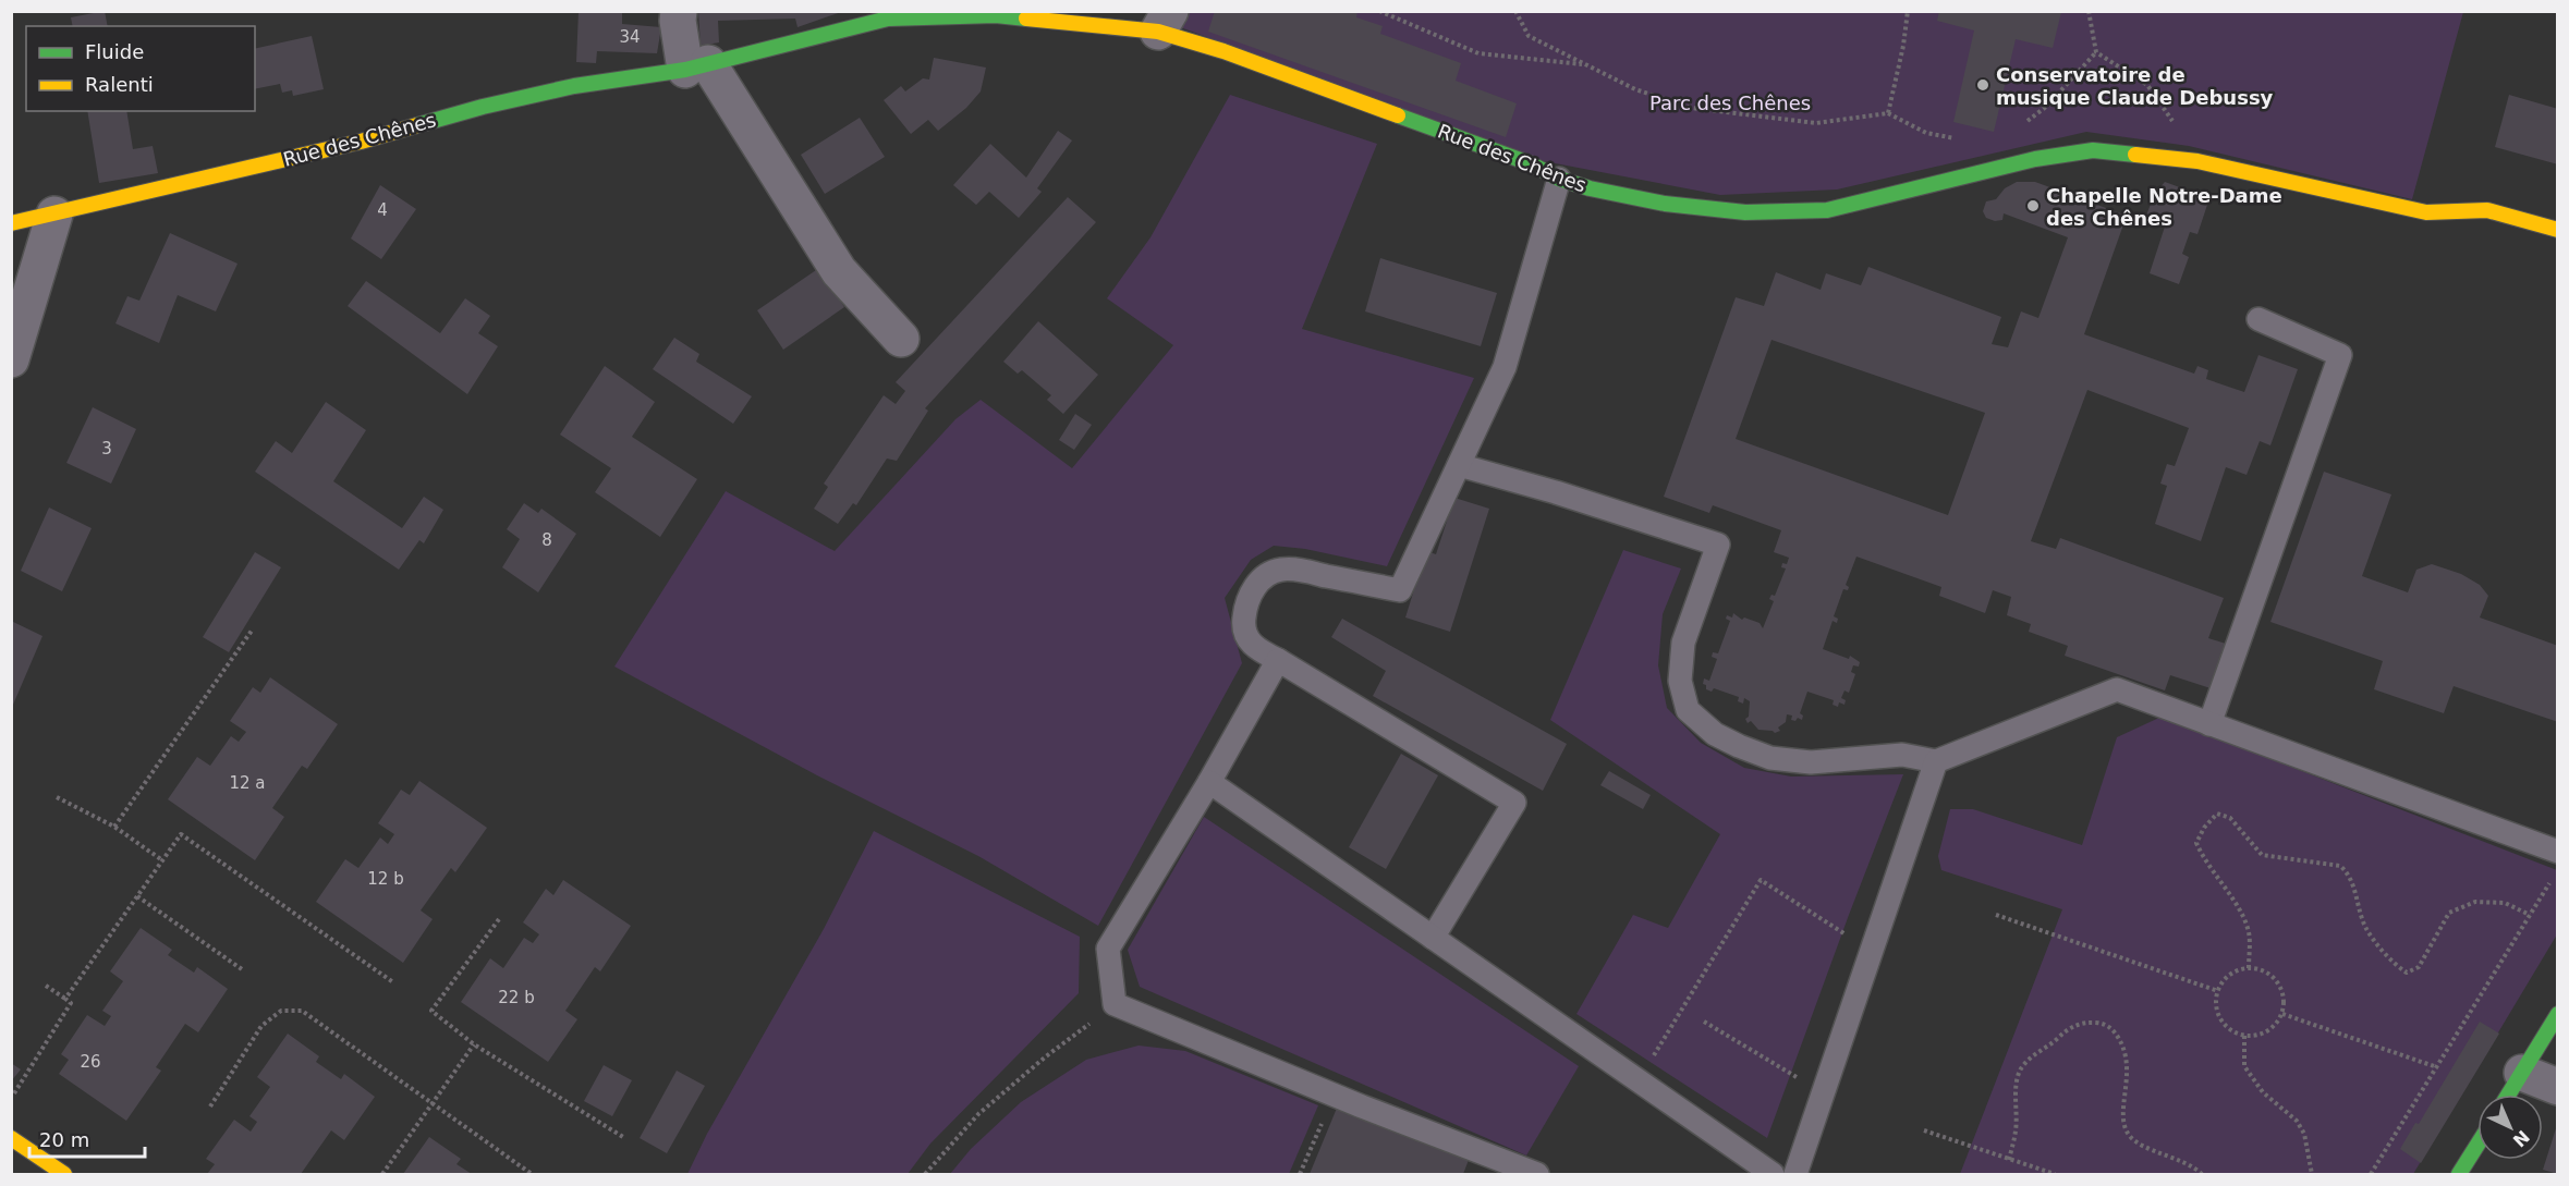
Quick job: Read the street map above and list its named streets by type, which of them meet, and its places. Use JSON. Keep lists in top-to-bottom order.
{
  "streets": {
    "street": ["Rue des Chênes"]
  },
  "parks": ["Parc des Chênes"],
  "places": ["Conservatoire de musique Claude Debussy", "Chapelle Notre-Dame des Chênes"],
  "house_numbers": [
    "34",
    "4",
    "3",
    "8",
    "12 a",
    "12 b",
    "22 b",
    "26"
  ],
  "legend": ["Fluide", "Ralenti"],
  "scale_bar": "20 m",
  "north": "bottom right"
}
